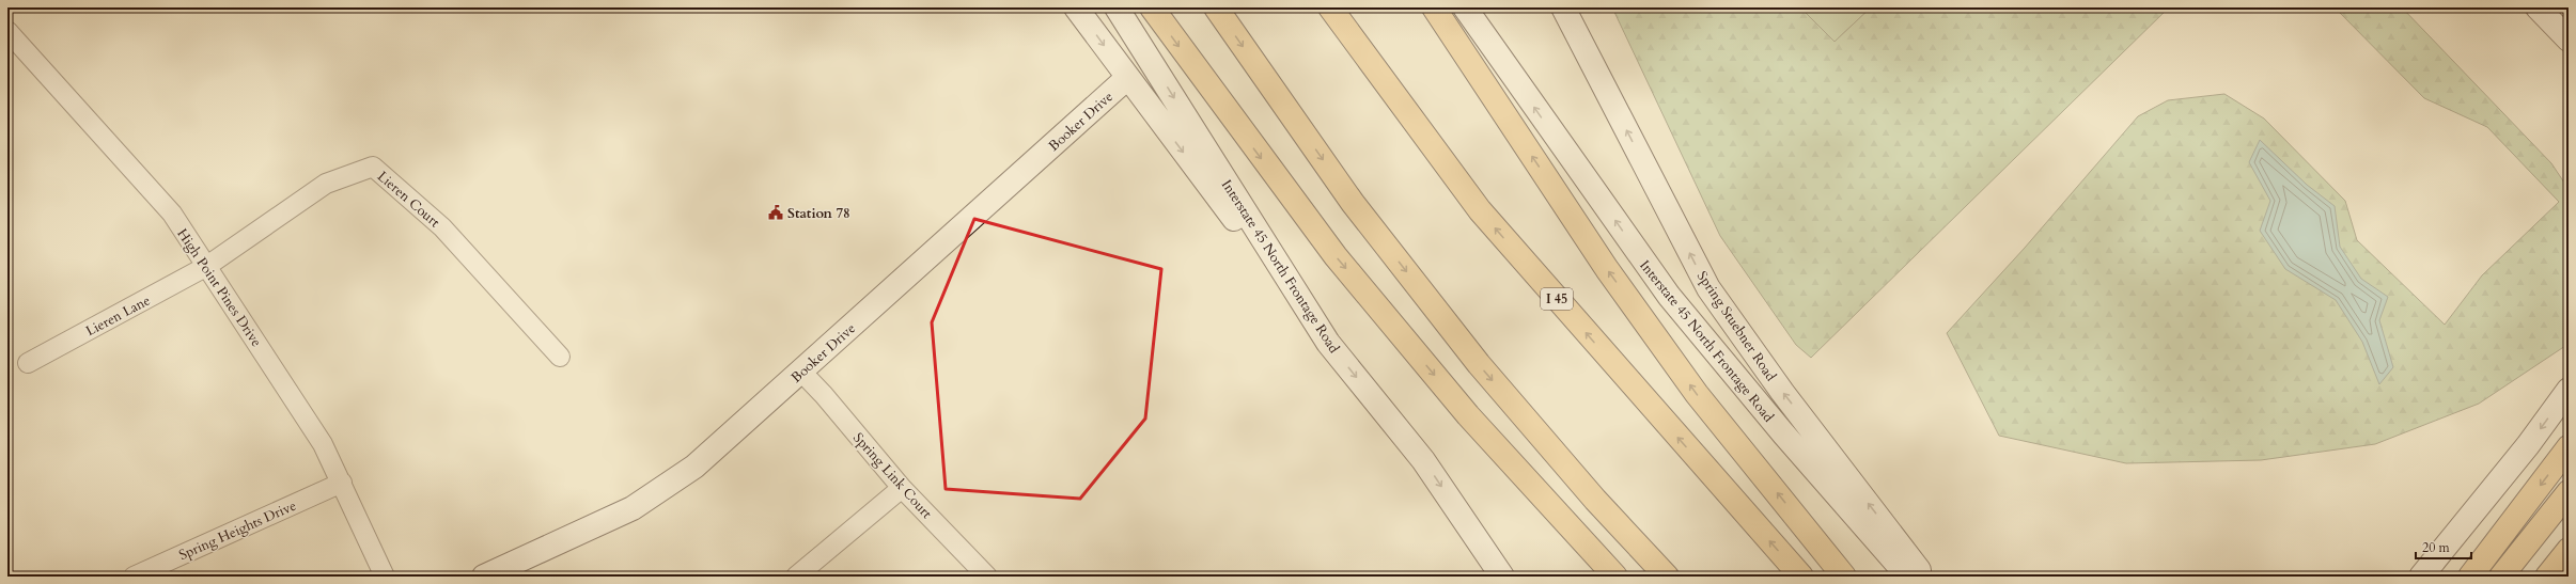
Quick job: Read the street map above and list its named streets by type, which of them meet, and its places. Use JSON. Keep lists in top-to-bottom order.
{
  "streets": {
    "highway": ["I 45"],
    "main road": ["Booker Drive", "Interstate 45 North Frontage Road", "Spring Stuebner Road"],
    "street": [
      "Lieren Court",
      "High Point Pines Drive",
      "Lieren Lane",
      "Spring Link Court",
      "Spring Heights Drive"
    ]
  },
  "crossings": [
    ["Booker Drive", "Spring Link Court"],
    ["Lieren Court", "High Point Pines Drive"],
    ["Lieren Court", "Lieren Lane"],
    ["High Point Pines Drive", "Lieren Lane"],
    ["High Point Pines Drive", "Spring Heights Drive"]
  ],
  "one_way": ["Spring Stuebner Road"],
  "places": {
    "public building": ["Station 78"]
  },
  "scale_bar": "20 m"
}
